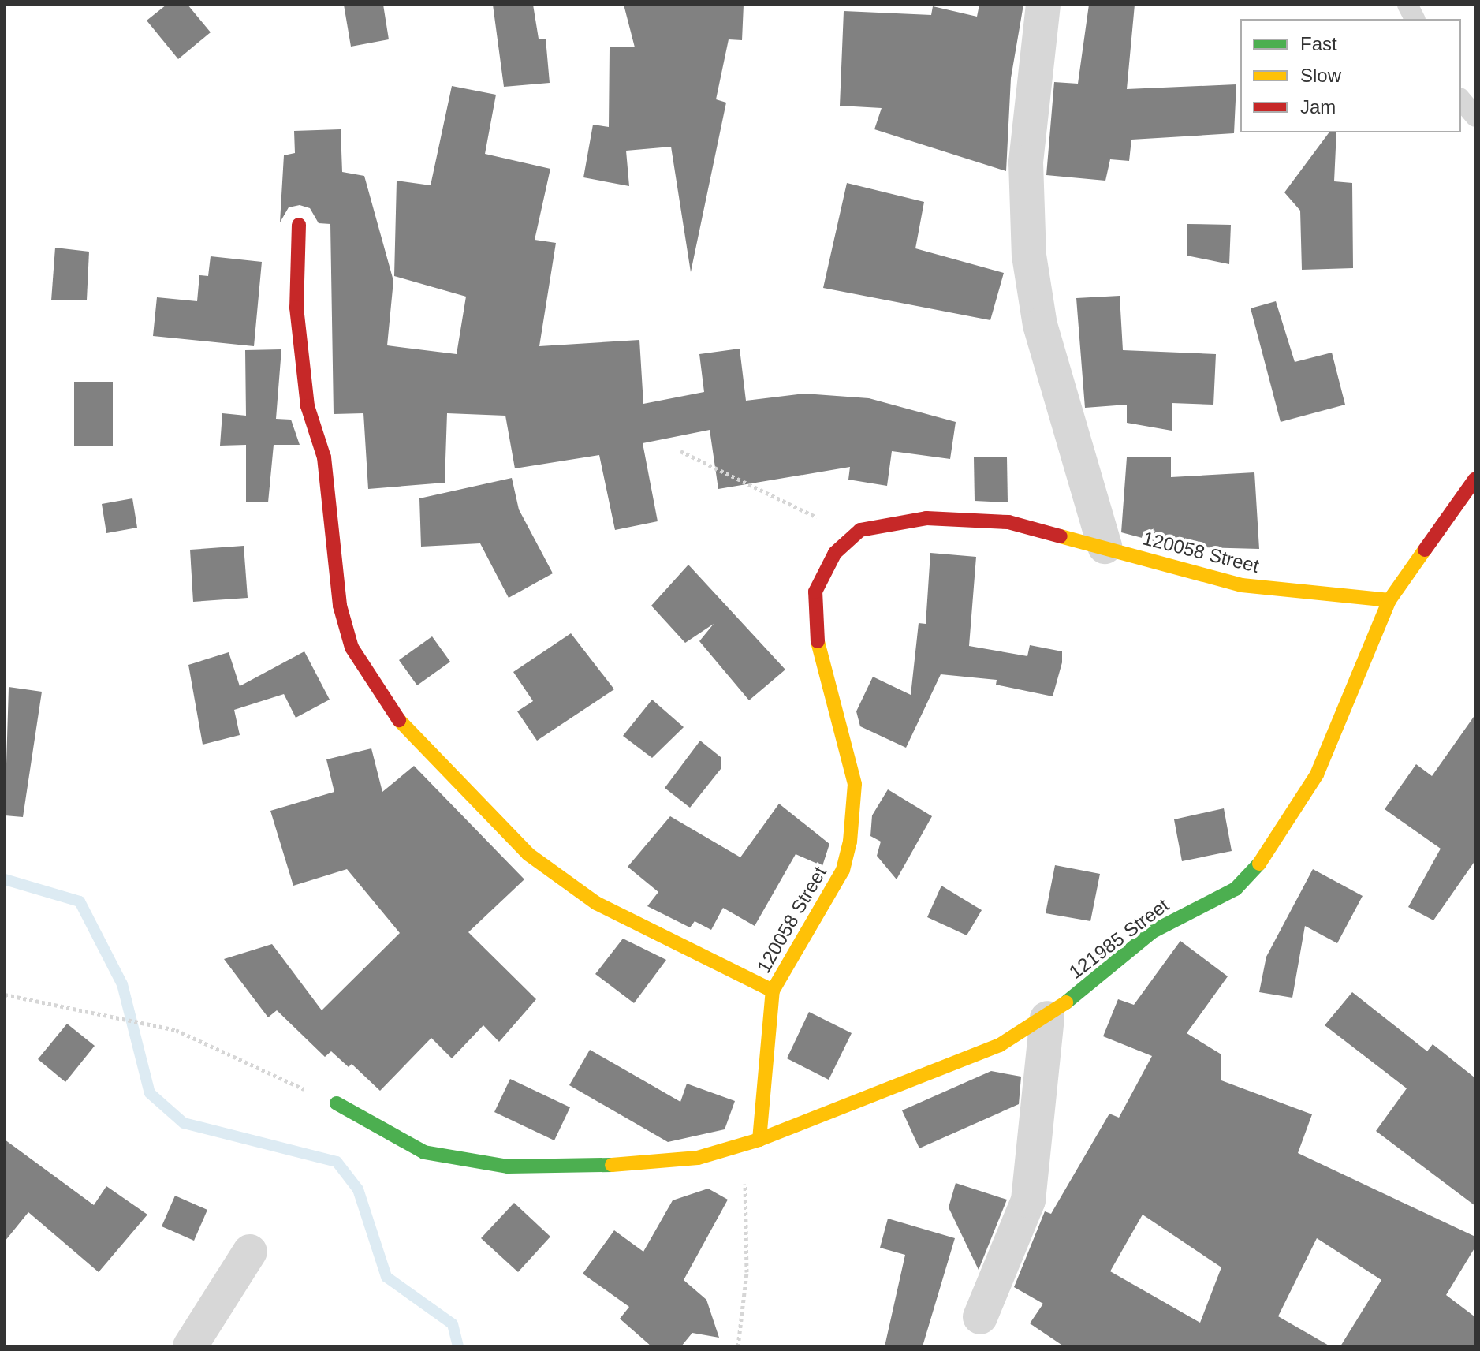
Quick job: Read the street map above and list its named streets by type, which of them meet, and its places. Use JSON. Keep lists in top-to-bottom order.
{
  "streets": {
    "street": ["120058 Street", "121985 Street"]
  },
  "crossings": [
    ["120058 Street", "121985 Street"]
  ],
  "legend": ["Fast", "Slow", "Jam"]
}
